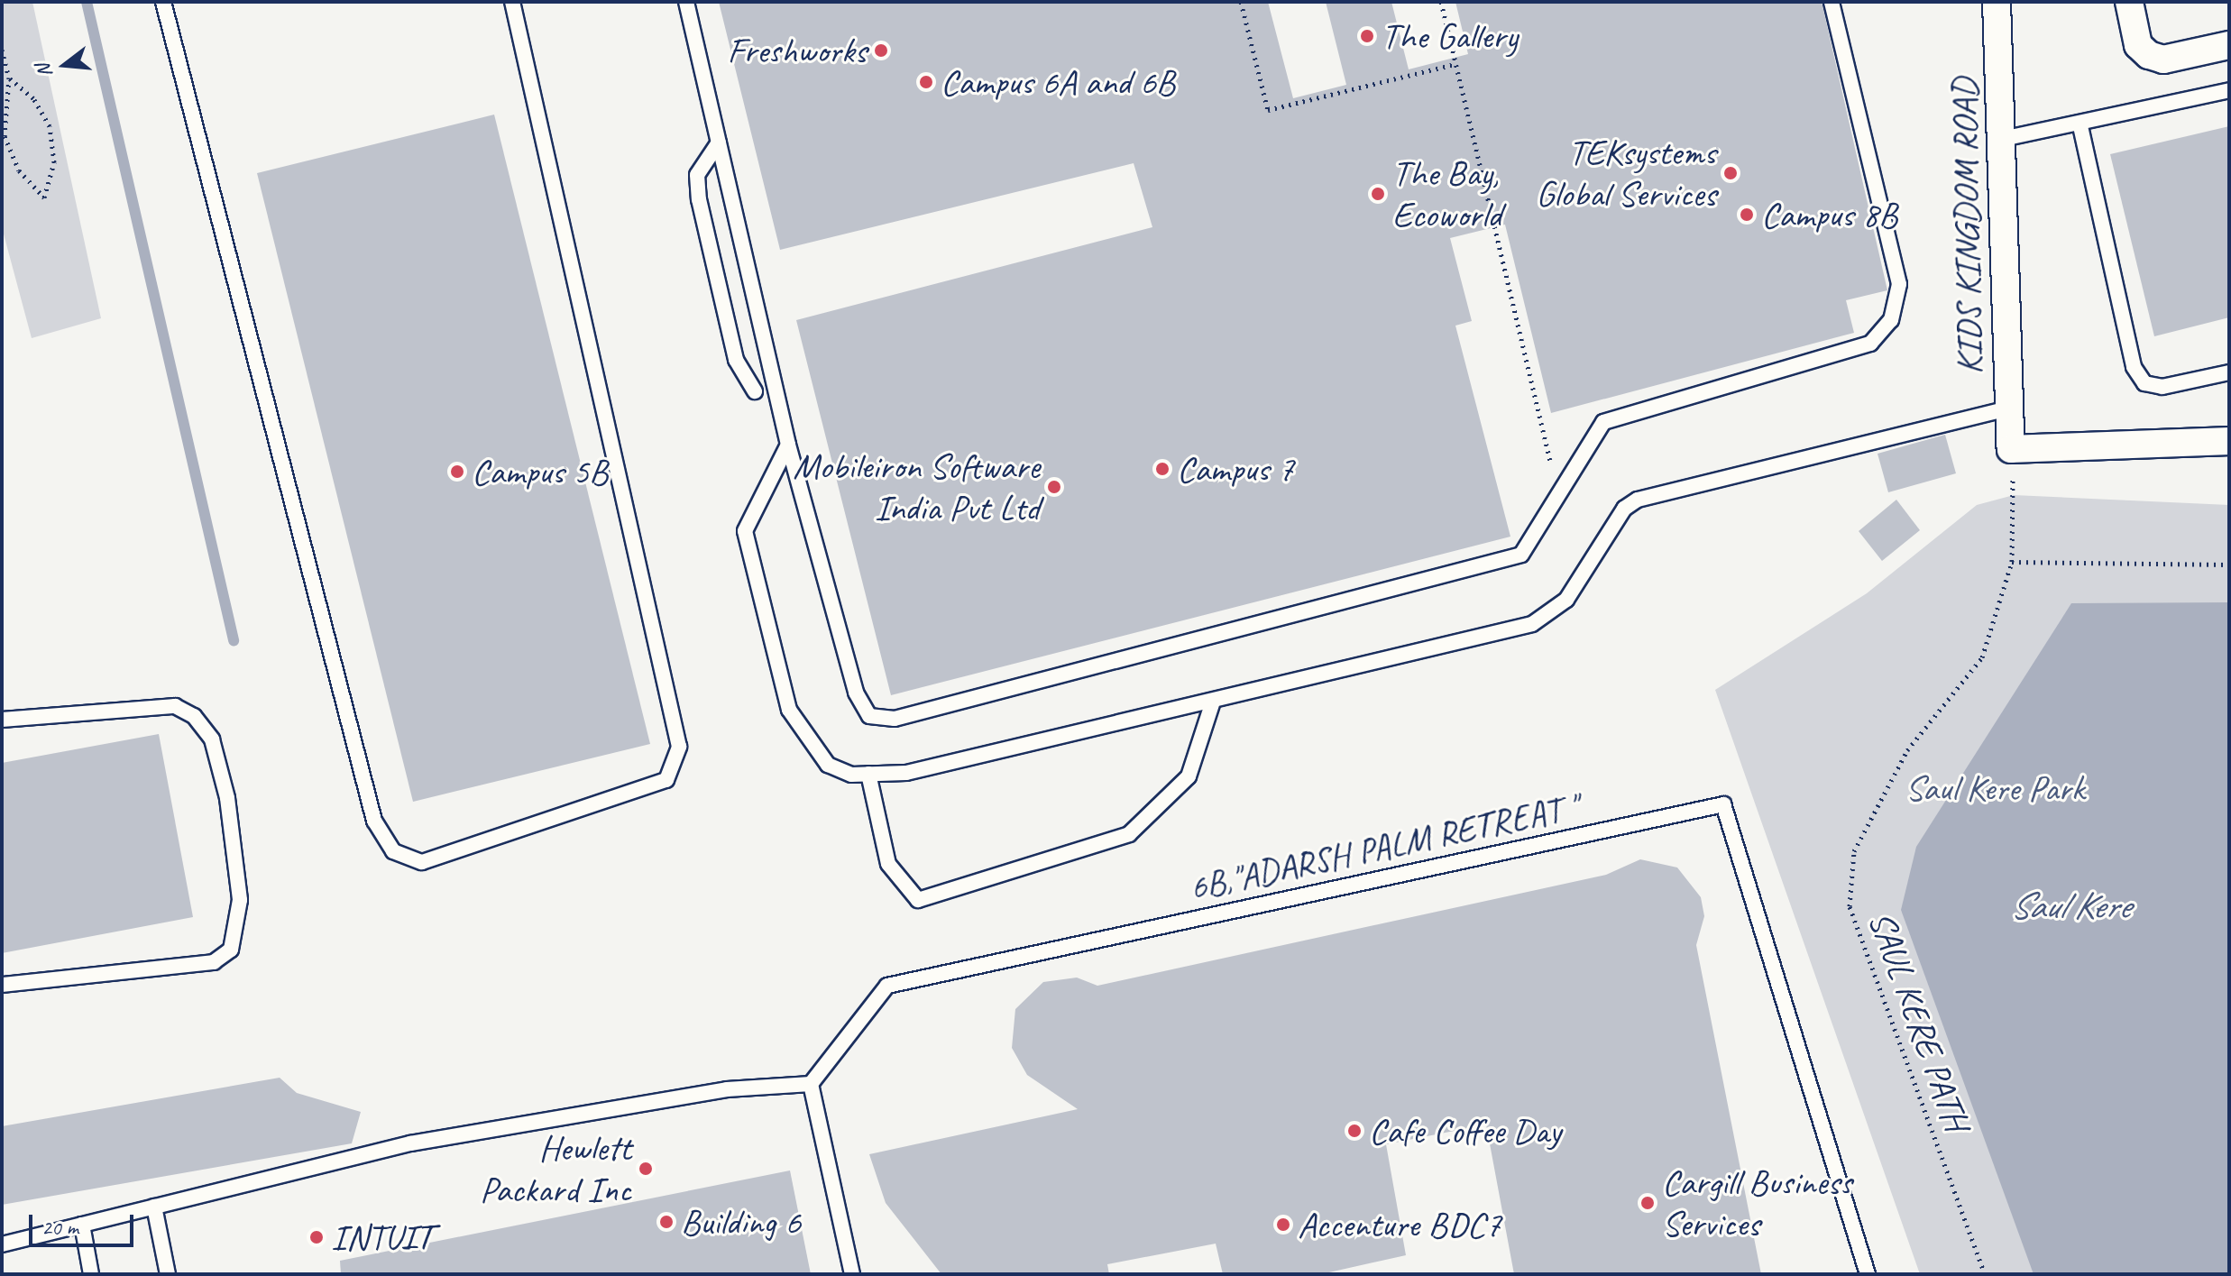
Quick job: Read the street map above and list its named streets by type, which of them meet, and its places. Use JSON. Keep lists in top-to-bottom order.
{
  "streets": {
    "street": ["KIDS KINGDOM ROAD"],
    "lane": ["6B,\"ADARSH PALM RETREAT \""],
    "path": ["SAUL KERE PATH"]
  },
  "crossings": [
    ["KIDS KINGDOM ROAD", "SAUL KERE PATH"]
  ],
  "water": ["Saul Kere"],
  "parks": ["Saul Kere Park"],
  "places": [
    "The Gallery",
    "Freshworks",
    "Campus 6A and 6B",
    "TEKsystems Global Services",
    "The Bay, Ecoworld",
    "Campus 8B",
    "Campus 7",
    "Campus 5B",
    "Mobileiron Software India Pvt Ltd",
    "Cafe Coffee Day",
    "Hewlett Packard Inc",
    "Cargill Business Services",
    "Building 6",
    "Accenture BDC7",
    "INTUIT"
  ],
  "scale_bar": "20 m",
  "north": "left"
}
